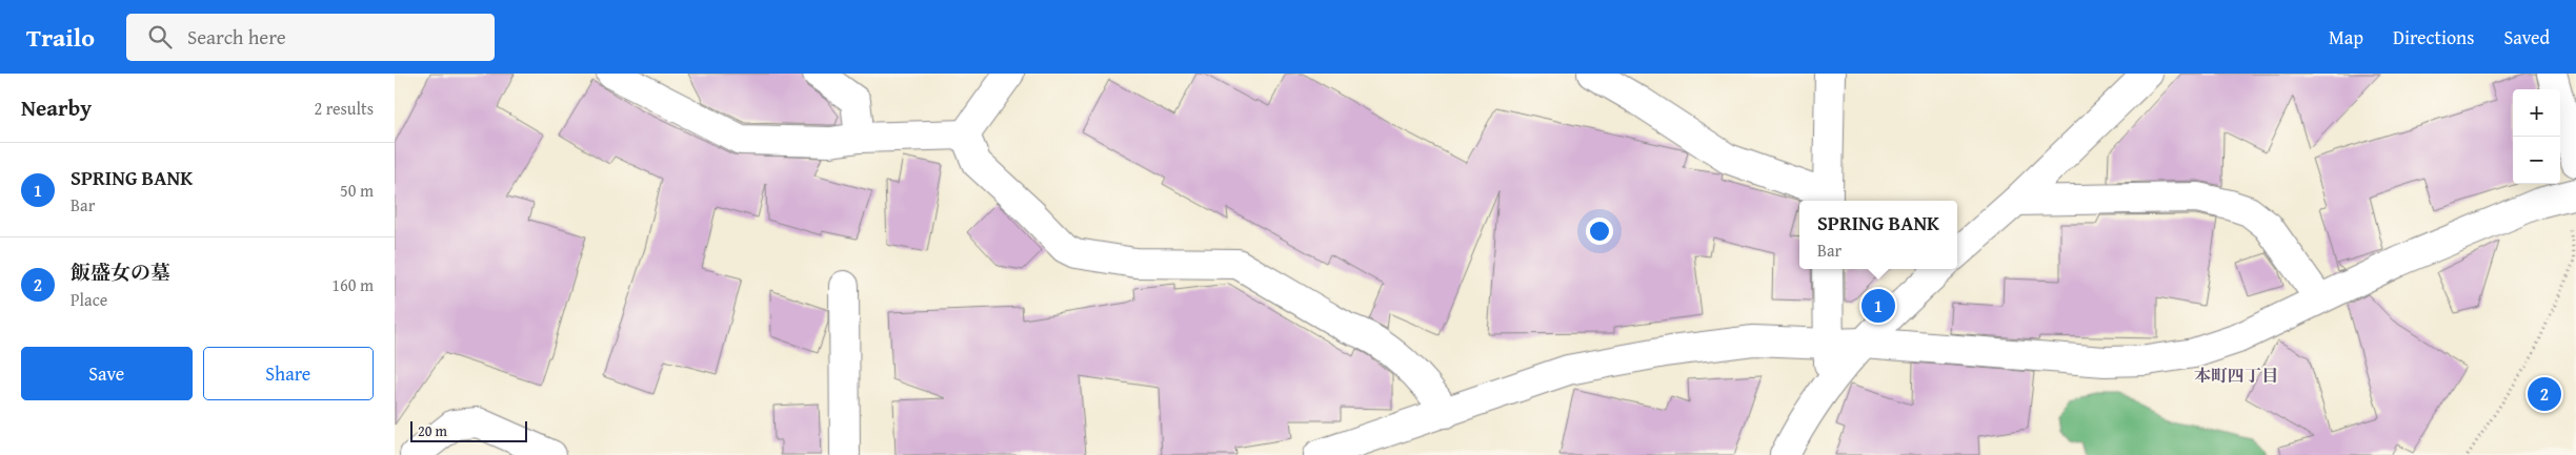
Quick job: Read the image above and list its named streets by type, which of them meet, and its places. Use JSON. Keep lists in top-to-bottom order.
{
  "districts": ["本町四丁目"],
  "scale_bar": "20 m",
  "page": {
    "header": "Trailo",
    "search": "Search here",
    "nav": ["Map", "Directions", "Saved"],
    "heading": ["Nearby", "2 results"],
    "map_buttons": ["+", "−"],
    "list": [
      {
        "mark": "1",
        "name": "SPRING BANK",
        "note": "Bar",
        "value": "50 m"
      },
      {
        "mark": "2",
        "name": "飯盛女の墓",
        "note": "Place",
        "value": "160 m"
      }
    ],
    "popup": ["SPRING BANK", "Bar"],
    "pins": ["1", "2"],
    "buttons": ["Save", "Share"],
    "scale": "20 m"
  }
}
